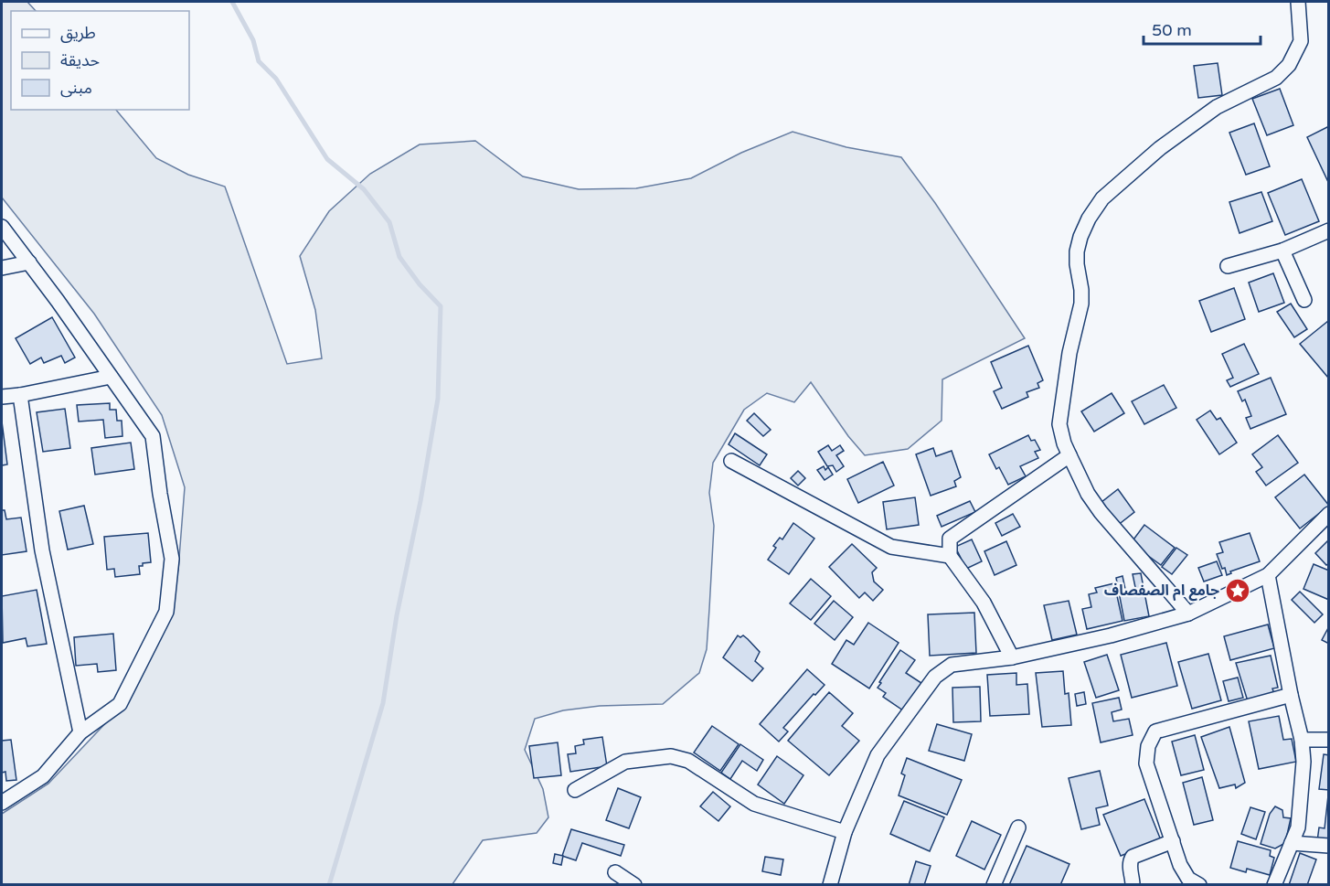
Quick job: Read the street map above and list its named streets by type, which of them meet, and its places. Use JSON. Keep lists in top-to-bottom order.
{
  "places": {
    "place": ["جامع ام الصفصاف"]
  },
  "legend": ["طريق", "حديقة", "مبنى"],
  "scale_bar": "50 m"
}
